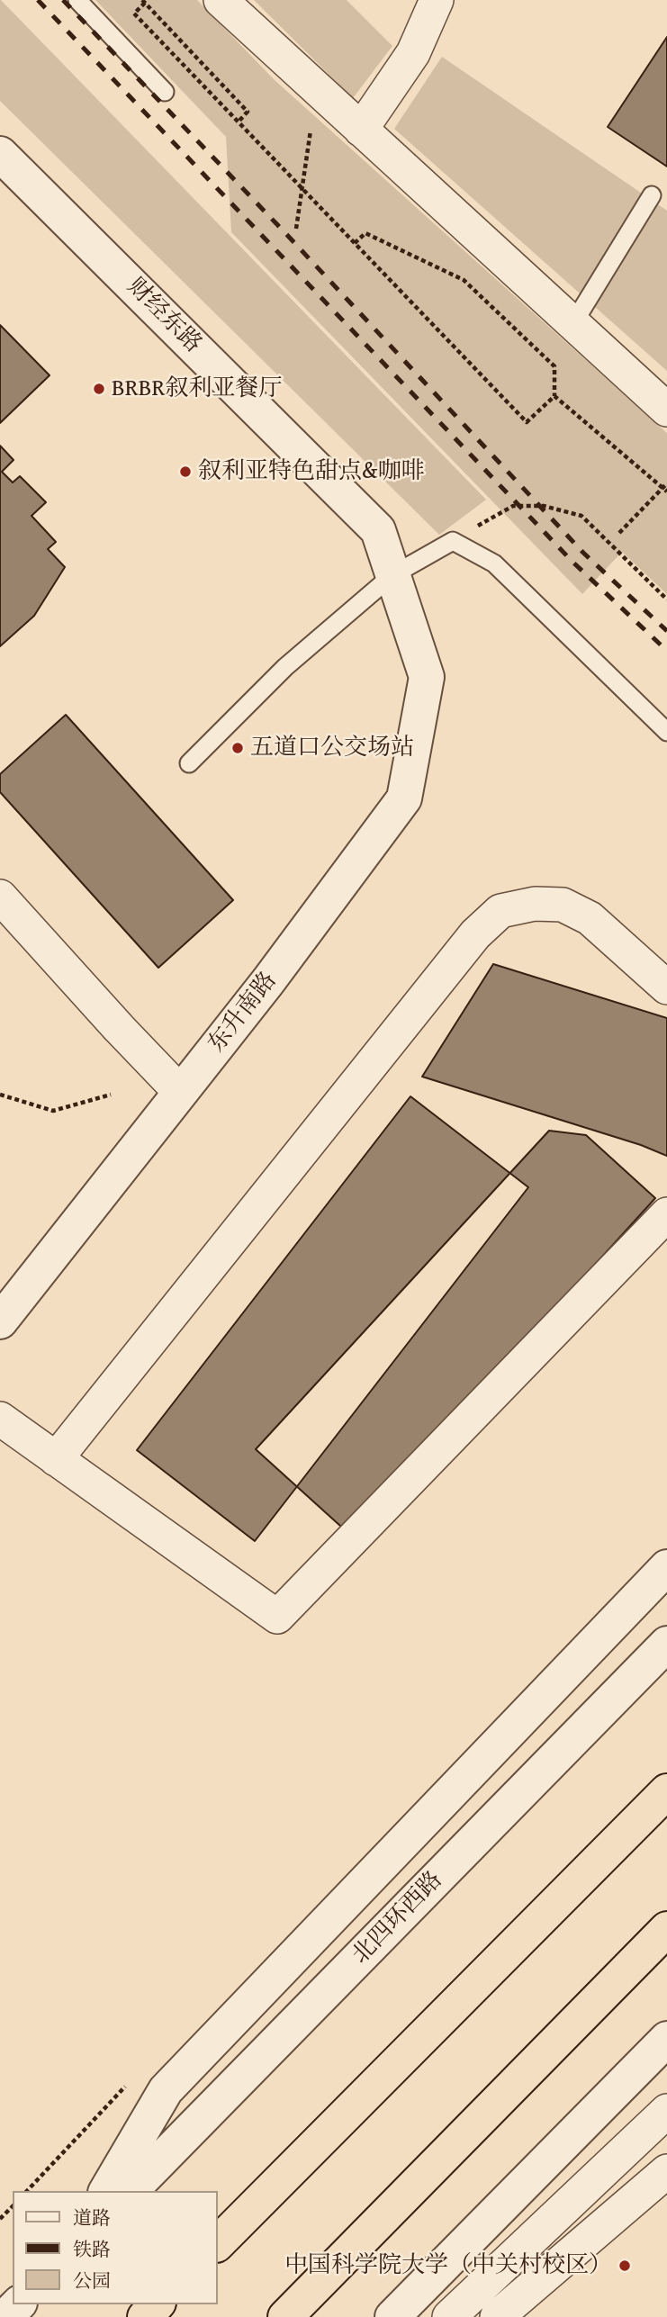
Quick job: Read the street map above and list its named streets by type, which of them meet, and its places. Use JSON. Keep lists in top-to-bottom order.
{
  "streets": {
    "street": ["财经东路", "东升南路", "北四环西路"]
  },
  "crossings": [
    ["财经东路", "东升南路"]
  ],
  "places": [
    "BRBR叙利亚餐厅",
    "叙利亚特色甜点&咖啡",
    "五道口公交场站",
    "中国科学院大学（中关村校区）"
  ],
  "legend": ["道路", "铁路", "公园"]
}
